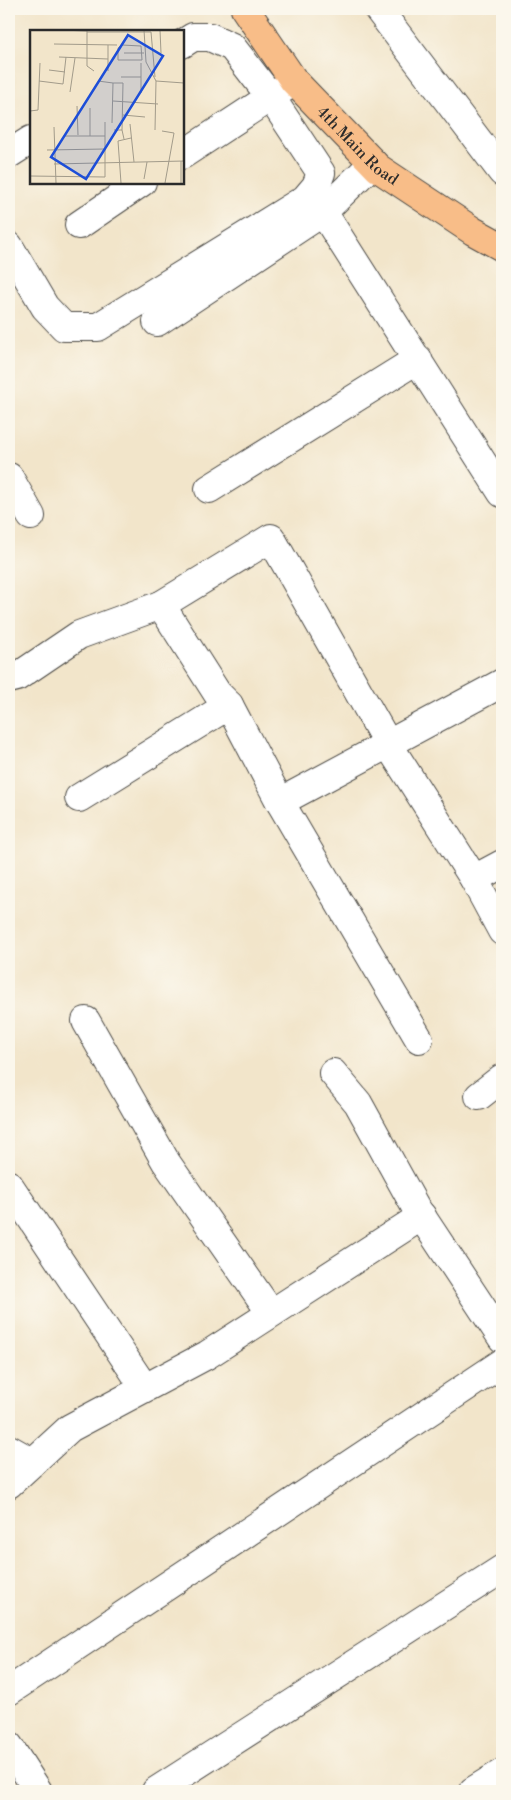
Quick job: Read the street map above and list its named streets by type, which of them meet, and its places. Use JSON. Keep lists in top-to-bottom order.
{
  "streets": {
    "main road": ["4th Main Road"]
  }
}
